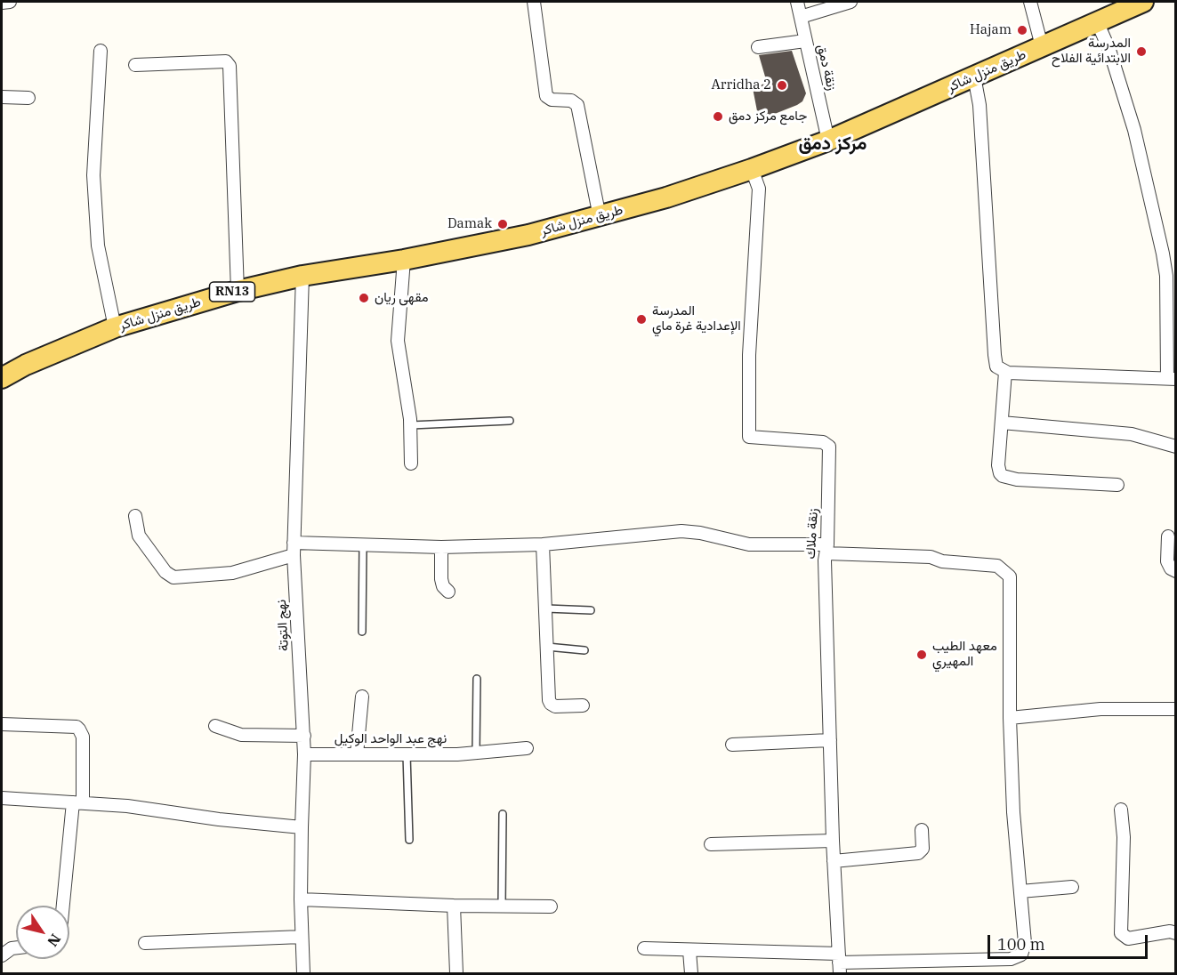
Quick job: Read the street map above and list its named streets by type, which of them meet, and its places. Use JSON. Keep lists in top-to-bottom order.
{
  "streets": {
    "main road": ["طريق منزل شاكر", "RN13"],
    "street": [
      "زنقة دمق",
      "زنقة ملاك",
      "نهج التوتة",
      "نهج عبد الواحد الوكيل"
    ]
  },
  "crossings": [
    ["زنقة دمق", "طريق منزل شاكر"],
    ["طريق منزل شاكر", "زنقة ملاك"],
    ["طريق منزل شاكر", "نهج التوتة"],
    ["نهج التوتة", "نهج عبد الواحد الوكيل"]
  ],
  "districts": ["مركز دمق"],
  "places": [
    "Hajam",
    "المدرسة الابتدائية الفلاح",
    "Arridha 2",
    "جامع مركز دمق",
    "Damak",
    "مقهى ريان",
    "المدرسة الإعدادية غرة ماي",
    "معهد الطيب المهيري"
  ],
  "scale_bar": "100 m",
  "north": "bottom right"
}
